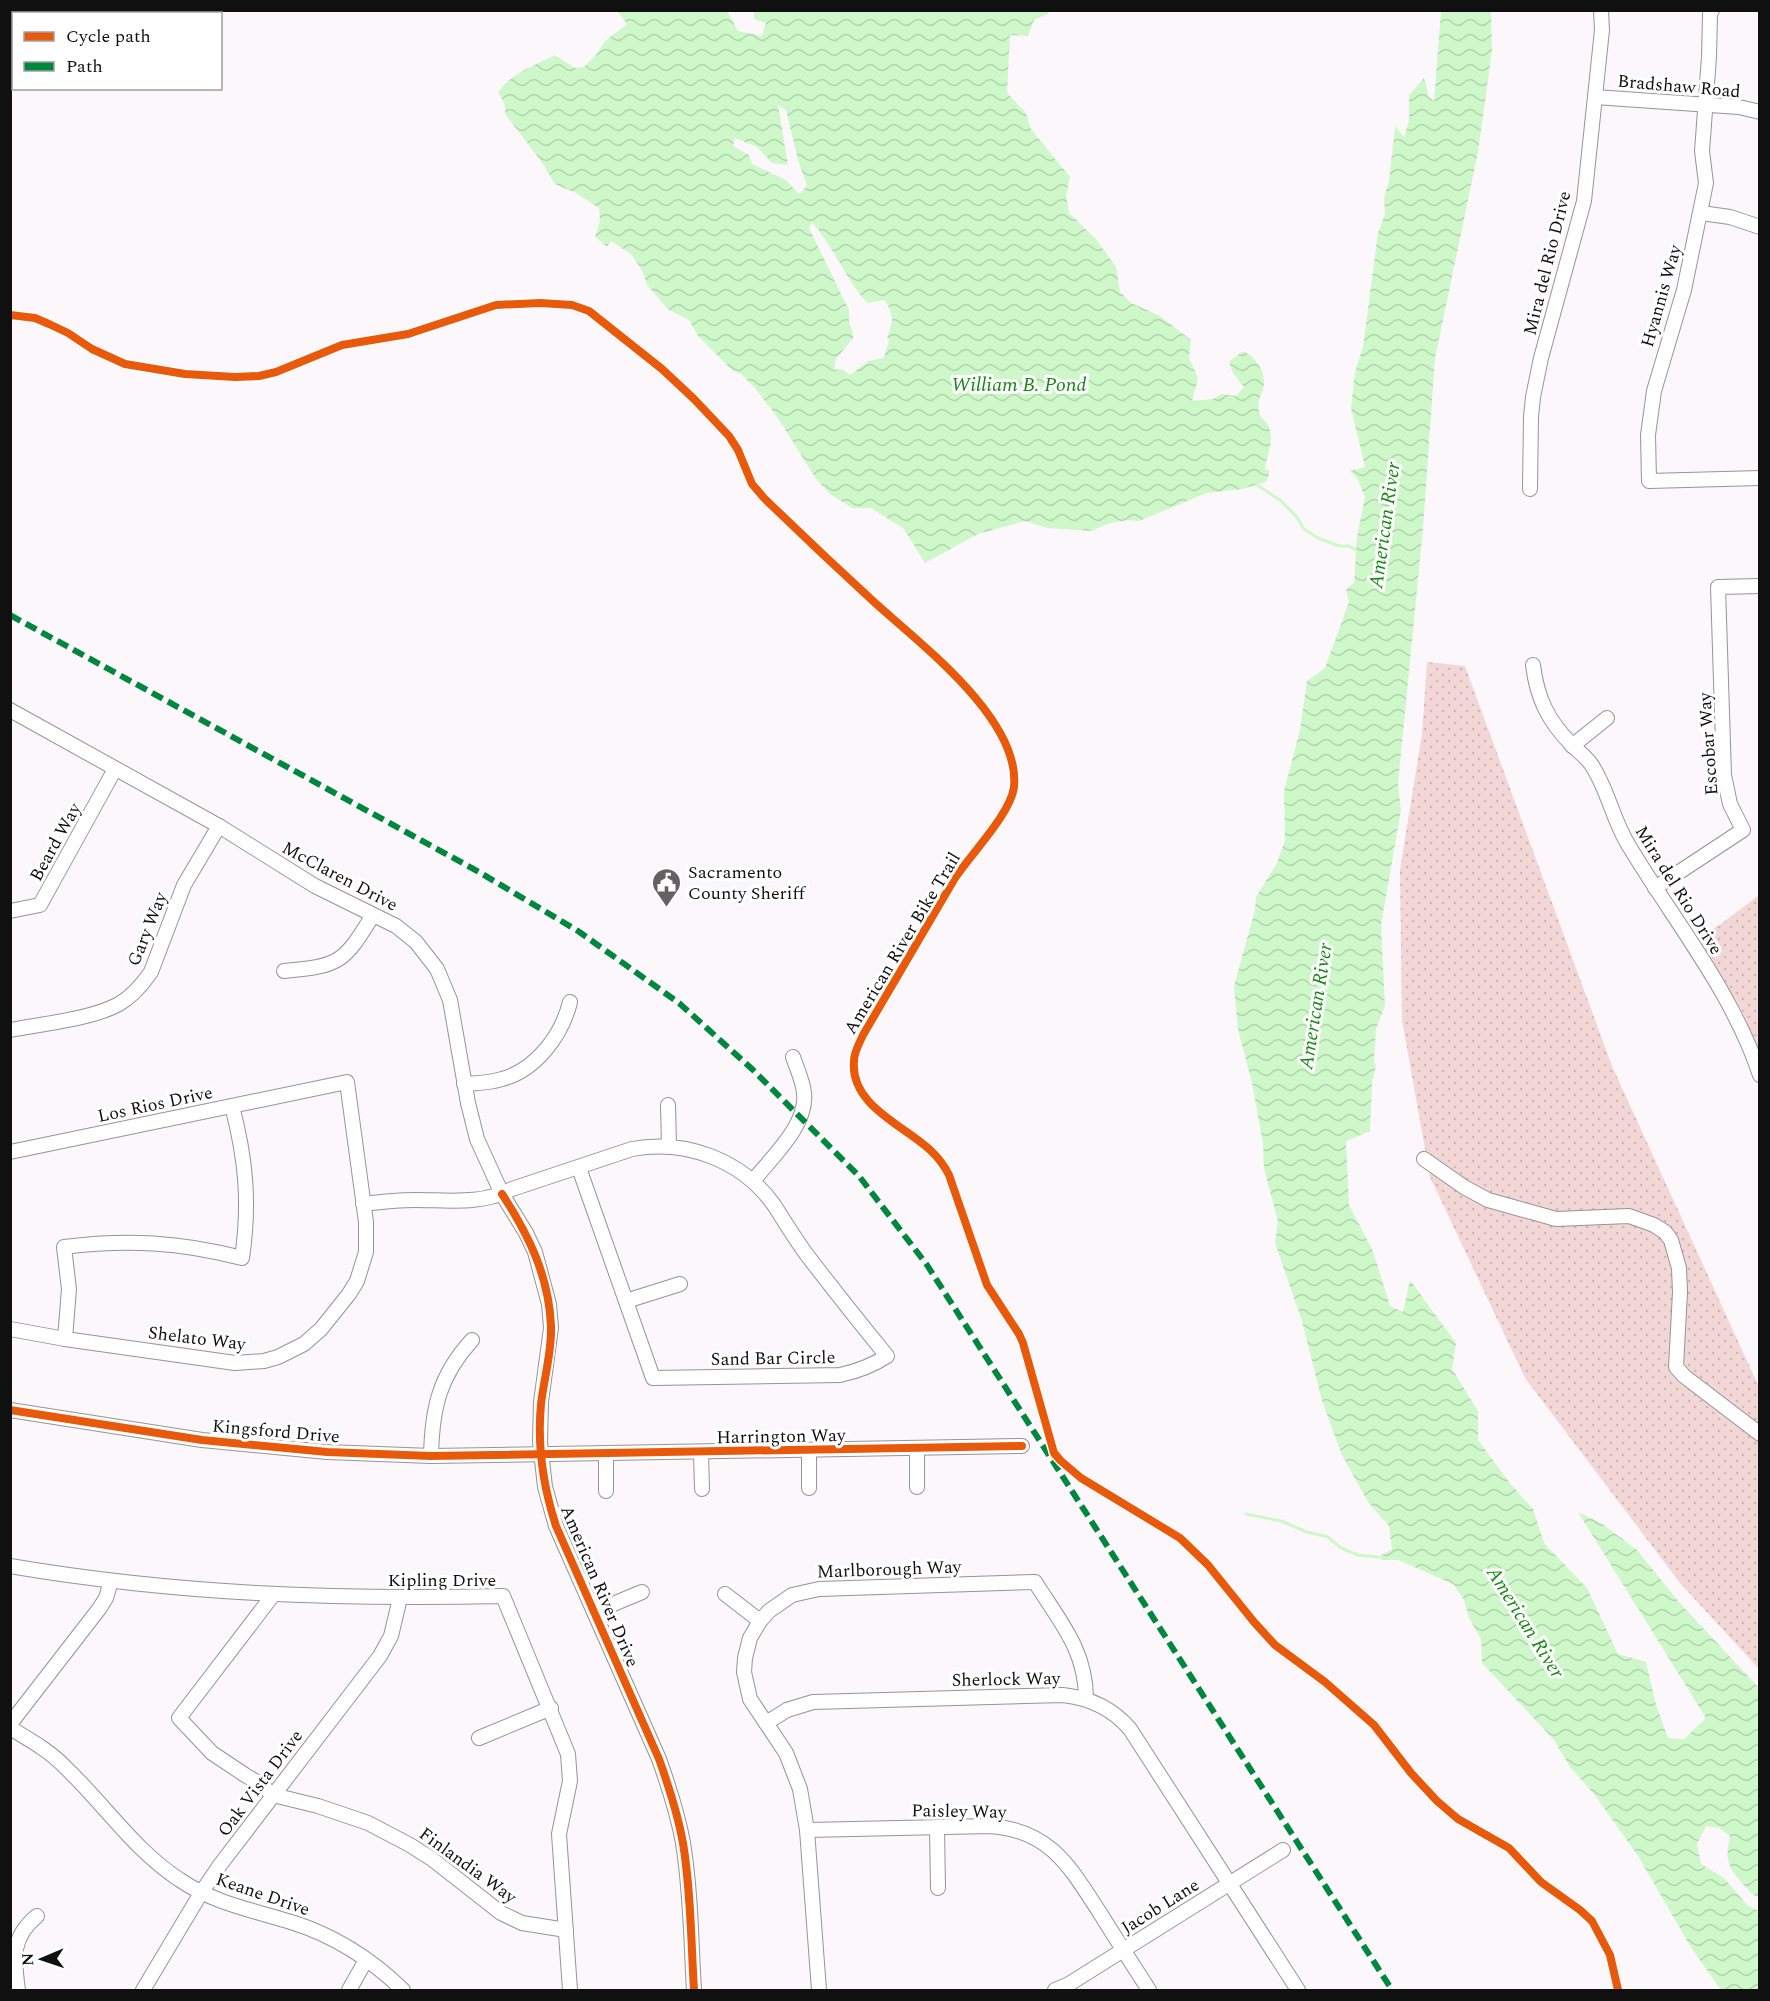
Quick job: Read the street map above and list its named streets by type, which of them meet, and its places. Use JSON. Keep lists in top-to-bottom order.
{
  "streets": {
    "street": [
      "Bradshaw Road",
      "Mira del Rio Drive",
      "Hyannis Way",
      "Escobar Way",
      "Beard Way",
      "McClaren Drive",
      "Gary Way",
      "Los Rios Drive",
      "Shelato Way",
      "Sand Bar Circle",
      "Kingsford Drive",
      "Harrington Way",
      "Marlborough Way",
      "Kipling Drive",
      "American River Drive",
      "Sherlock Way",
      "Oak Vista Drive",
      "Paisley Way",
      "Finlandia Way",
      "Keane Drive",
      "Jacob Lane"
    ],
    "cycle path": ["American River Bike Trail"]
  },
  "crossings": [
    ["Bradshaw Road", "Mira del Rio Drive"],
    ["Bradshaw Road", "Hyannis Way"],
    ["Mira del Rio Drive", "Escobar Way"],
    ["Beard Way", "McClaren Drive"],
    ["McClaren Drive", "Gary Way"],
    ["McClaren Drive", "American River Drive"],
    ["Los Rios Drive", "Shelato Way"],
    ["Kingsford Drive", "Harrington Way"],
    ["Kingsford Drive", "American River Drive"],
    ["Harrington Way", "American River Drive"],
    ["Marlborough Way", "Sherlock Way"],
    ["Marlborough Way", "Paisley Way"],
    ["Kipling Drive", "Oak Vista Drive"],
    ["Kipling Drive", "Finlandia Way"],
    ["Sherlock Way", "Jacob Lane"],
    ["Oak Vista Drive", "Finlandia Way"],
    ["Oak Vista Drive", "Keane Drive"],
    ["Paisley Way", "Jacob Lane"]
  ],
  "water": ["William B. Pond", "American River"],
  "places": {
    "public building": ["Sacramento County Sheriff"]
  },
  "legend": ["Cycle path", "Path"],
  "north": "left"
}
